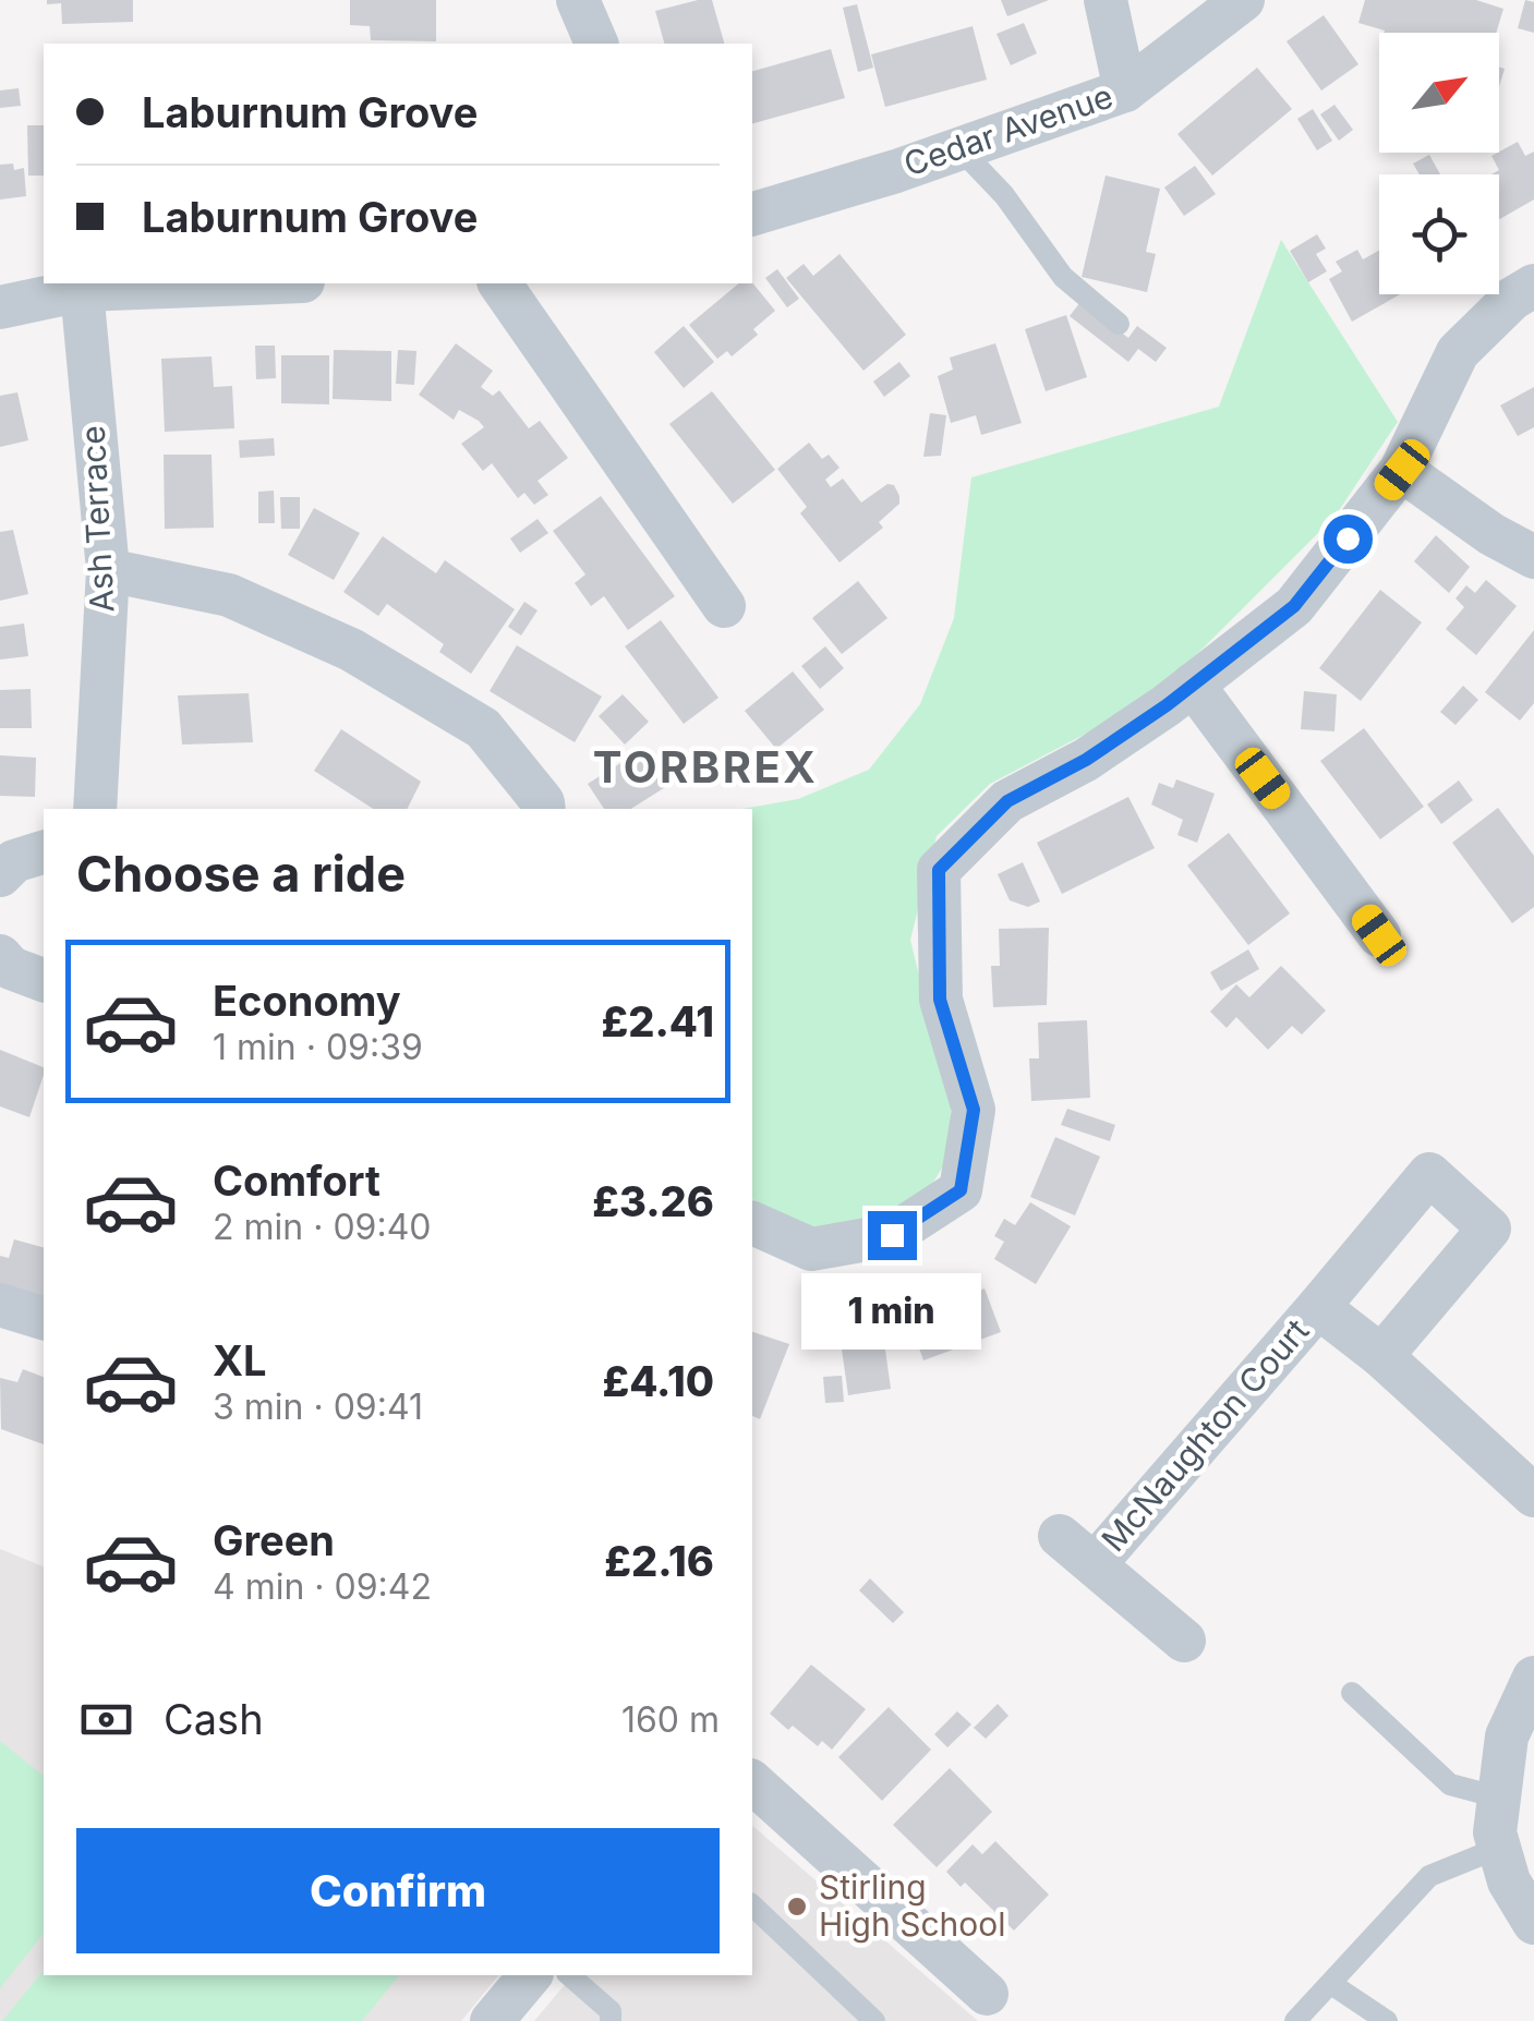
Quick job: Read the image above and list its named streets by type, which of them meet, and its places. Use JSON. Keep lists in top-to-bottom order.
{
  "streets": {
    "street": ["Cedar Avenue", "Ash Terrace", "McNaughton Court"]
  },
  "districts": ["TORBREX"],
  "places": ["Stirling High School"],
  "north": "top right",
  "page": {
    "banner": ["Laburnum Grove", "Laburnum Grove"],
    "heading": "Choose a ride",
    "list": [
      {
        "name": "Economy",
        "note": "1 min · 09:39",
        "value": "£2.41"
      },
      {
        "name": "Comfort",
        "note": "2 min · 09:40",
        "value": "£3.26"
      },
      {
        "name": "XL",
        "note": "3 min · 09:41",
        "value": "£4.10"
      },
      {
        "name": "Green",
        "note": "4 min · 09:42",
        "value": "£2.16"
      }
    ],
    "bubble": "1 min",
    "pay": ["Cash", "160 m"],
    "buttons": "Confirm"
  }
}
